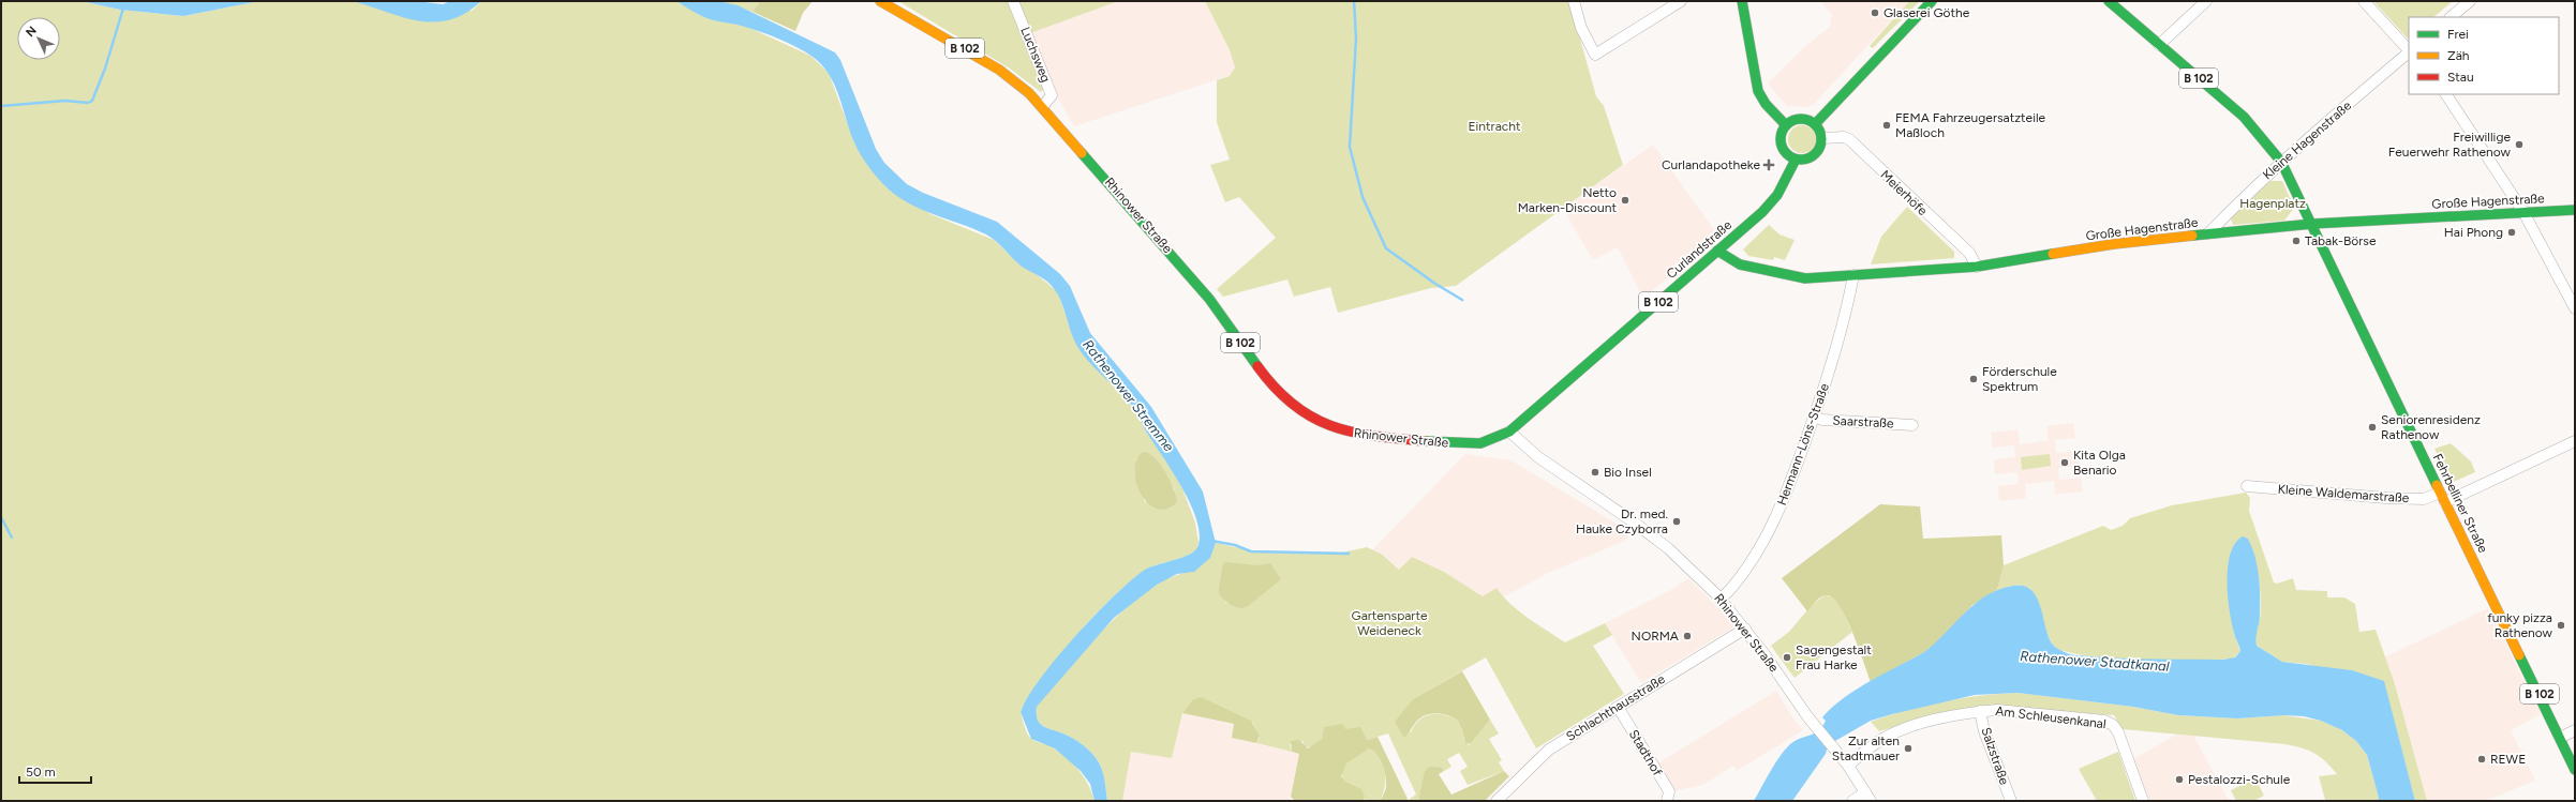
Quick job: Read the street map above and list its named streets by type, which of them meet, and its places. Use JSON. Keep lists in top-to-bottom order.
{
  "streets": {
    "main road": [
      "B 102",
      "Große Hagenstraße",
      "Rhinower Straße",
      "Curlandstraße",
      "Fehrbelliner Straße"
    ],
    "street": [
      "Luchsweg",
      "Kleine Hagenstraße",
      "Meierhöfe",
      "Saarstraße",
      "Hermann-Löns-Straße",
      "Kleine Waldemarstraße",
      "Schlachthausstraße",
      "Am Schleusenkanal",
      "Stadthof",
      "Salzstraße"
    ]
  },
  "crossings": [
    ["B 102", "Kleine Hagenstraße"],
    ["B 102", "Große Hagenstraße"],
    ["B 102", "Fehrbelliner Straße"],
    ["Luchsweg", "Rhinower Straße"],
    ["Kleine Hagenstraße", "Große Hagenstraße"],
    ["Meierhöfe", "Große Hagenstraße"],
    ["Meierhöfe", "Curlandstraße"],
    ["Große Hagenstraße", "Curlandstraße"],
    ["Große Hagenstraße", "Hermann-Löns-Straße"],
    ["Große Hagenstraße", "Fehrbelliner Straße"],
    ["Rhinower Straße", "Curlandstraße"],
    ["Rhinower Straße", "Hermann-Löns-Straße"],
    ["Rhinower Straße", "Schlachthausstraße"],
    ["Rhinower Straße", "Am Schleusenkanal"],
    ["Saarstraße", "Hermann-Löns-Straße"],
    ["Kleine Waldemarstraße", "Fehrbelliner Straße"],
    ["Schlachthausstraße", "Stadthof"],
    ["Am Schleusenkanal", "Salzstraße"]
  ],
  "water": ["Rathenower Stremme", "Rathenower Stadtkanal"],
  "parks": ["Eintracht", "Hagenplatz", "Gartensparte Weideneck"],
  "places": {
    "other": [
      "Glaserei Göthe",
      "FEMA Fahrzeugersatzteile Maßloch",
      "Freiwillige Feuerwehr Rathenow",
      "Netto Marken-Discount",
      "Hai Phong",
      "Tabak-Börse",
      "Förderschule Spektrum",
      "Seniorenresidenz Rathenow",
      "Kita Olga Benario",
      "Bio Insel",
      "Dr. med. Hauke Czyborra",
      "funky pizza Rathenow",
      "NORMA",
      "Sagengestalt Frau Harke",
      "Zur alten Stadtmauer",
      "REWE",
      "Pestalozzi-Schule"
    ],
    "health": ["Curlandapotheke"]
  },
  "legend": ["Frei", "Zäh", "Stau"],
  "scale_bar": "50 m",
  "north": "top left"
}
